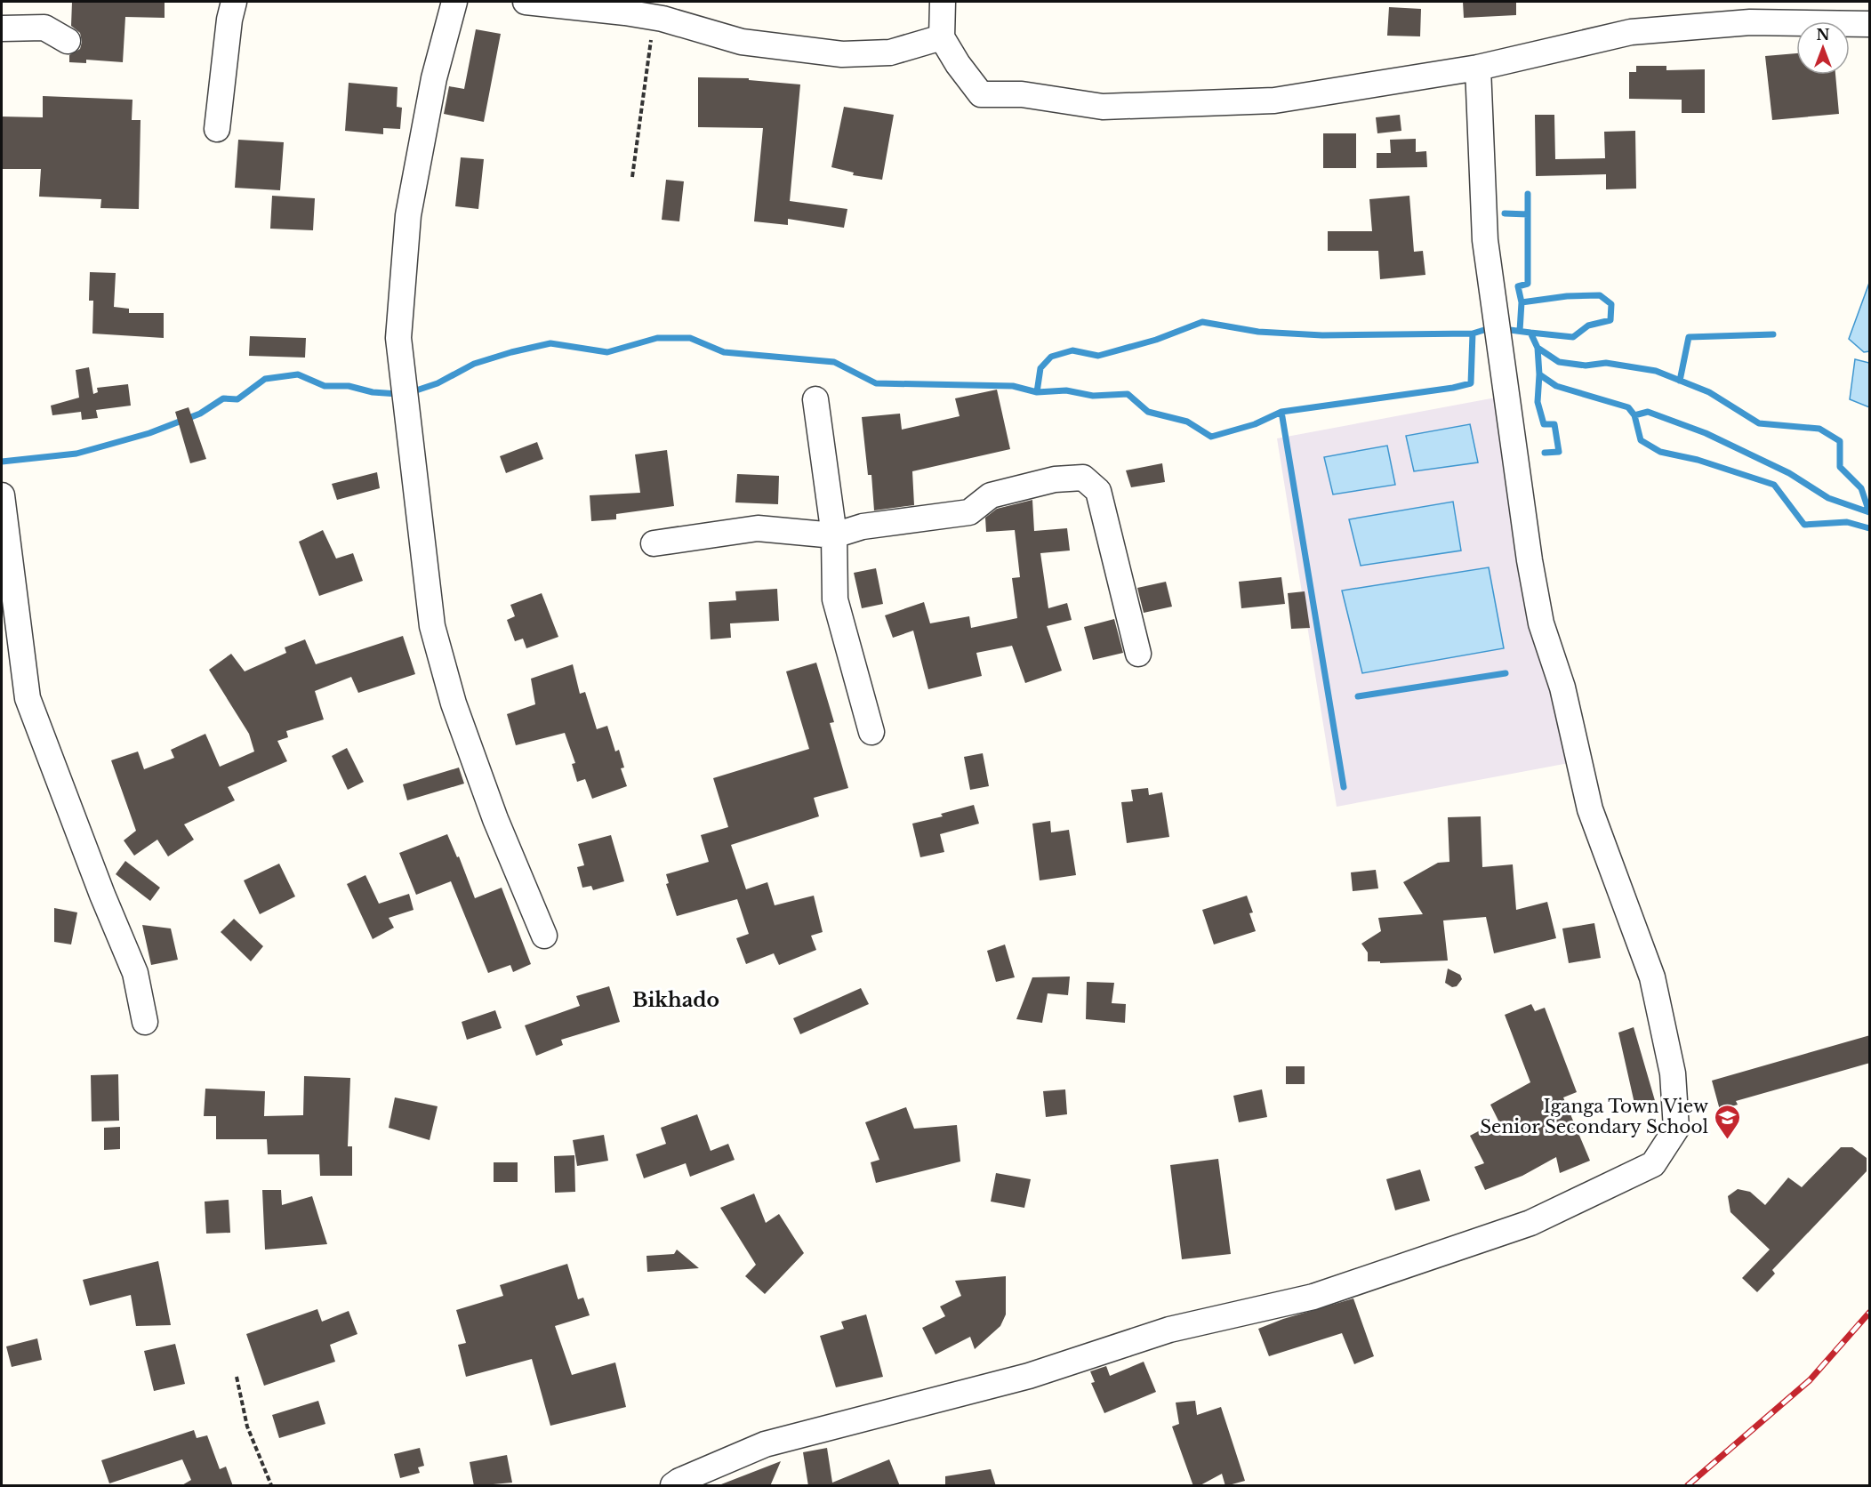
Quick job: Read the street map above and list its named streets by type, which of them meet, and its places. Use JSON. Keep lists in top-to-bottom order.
{
  "districts": ["Bikhado"],
  "places": {
    "school or university": ["Iganga Town View Senior Secondary School"]
  },
  "north": "top"
}
